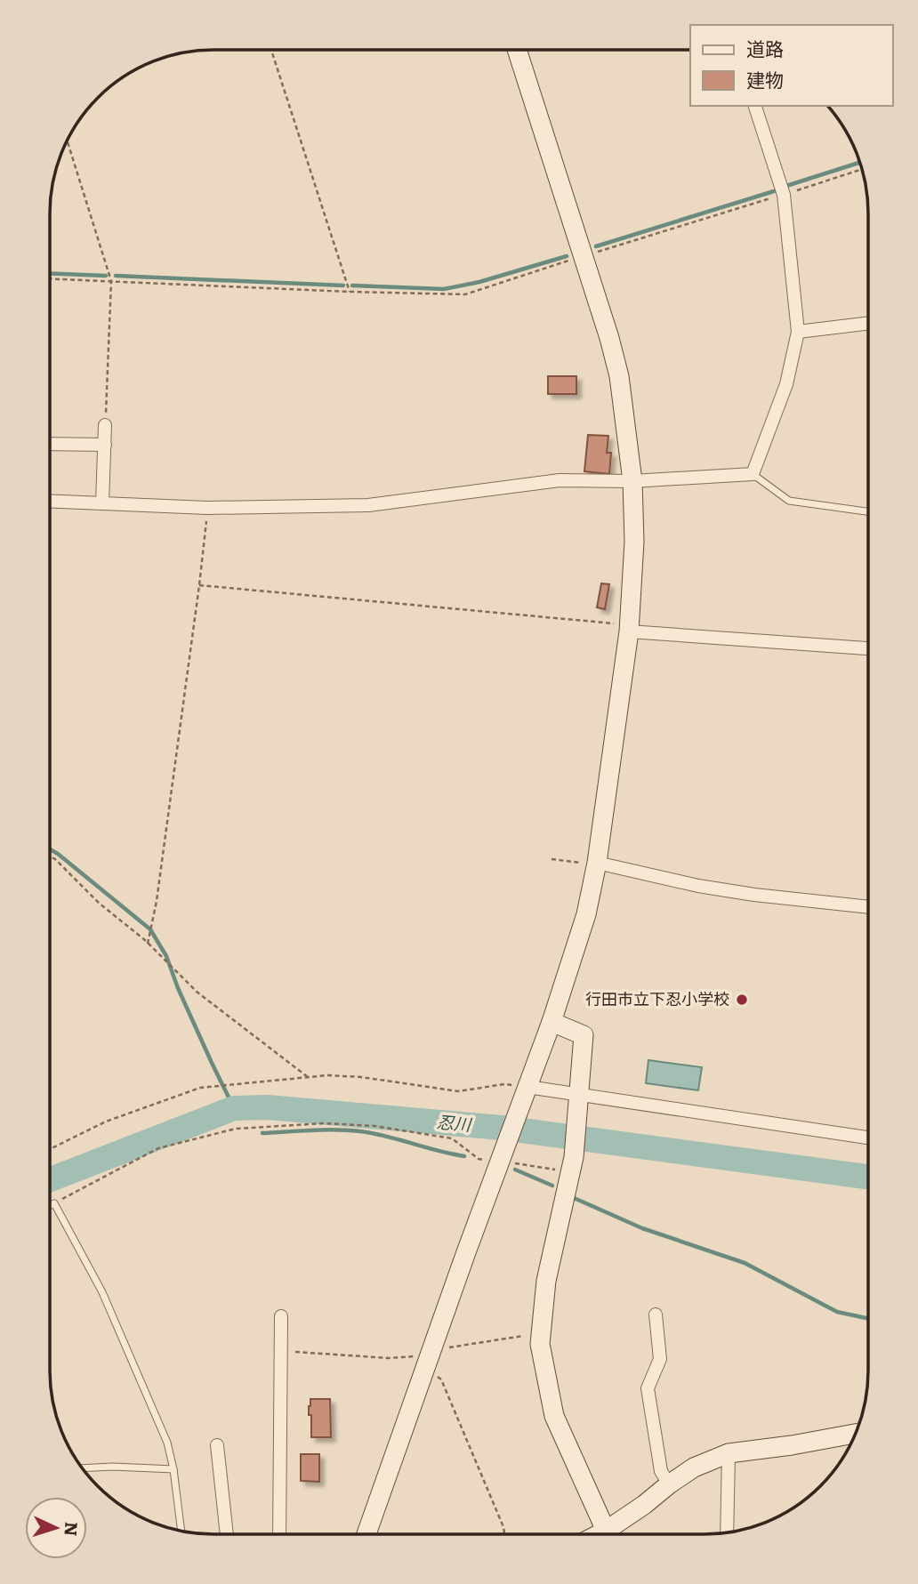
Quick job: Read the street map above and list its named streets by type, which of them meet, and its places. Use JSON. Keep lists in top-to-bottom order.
{
  "water": ["忍川"],
  "places": ["行田市立下忍小学校"],
  "legend": ["道路", "建物"],
  "north": "right"
}
